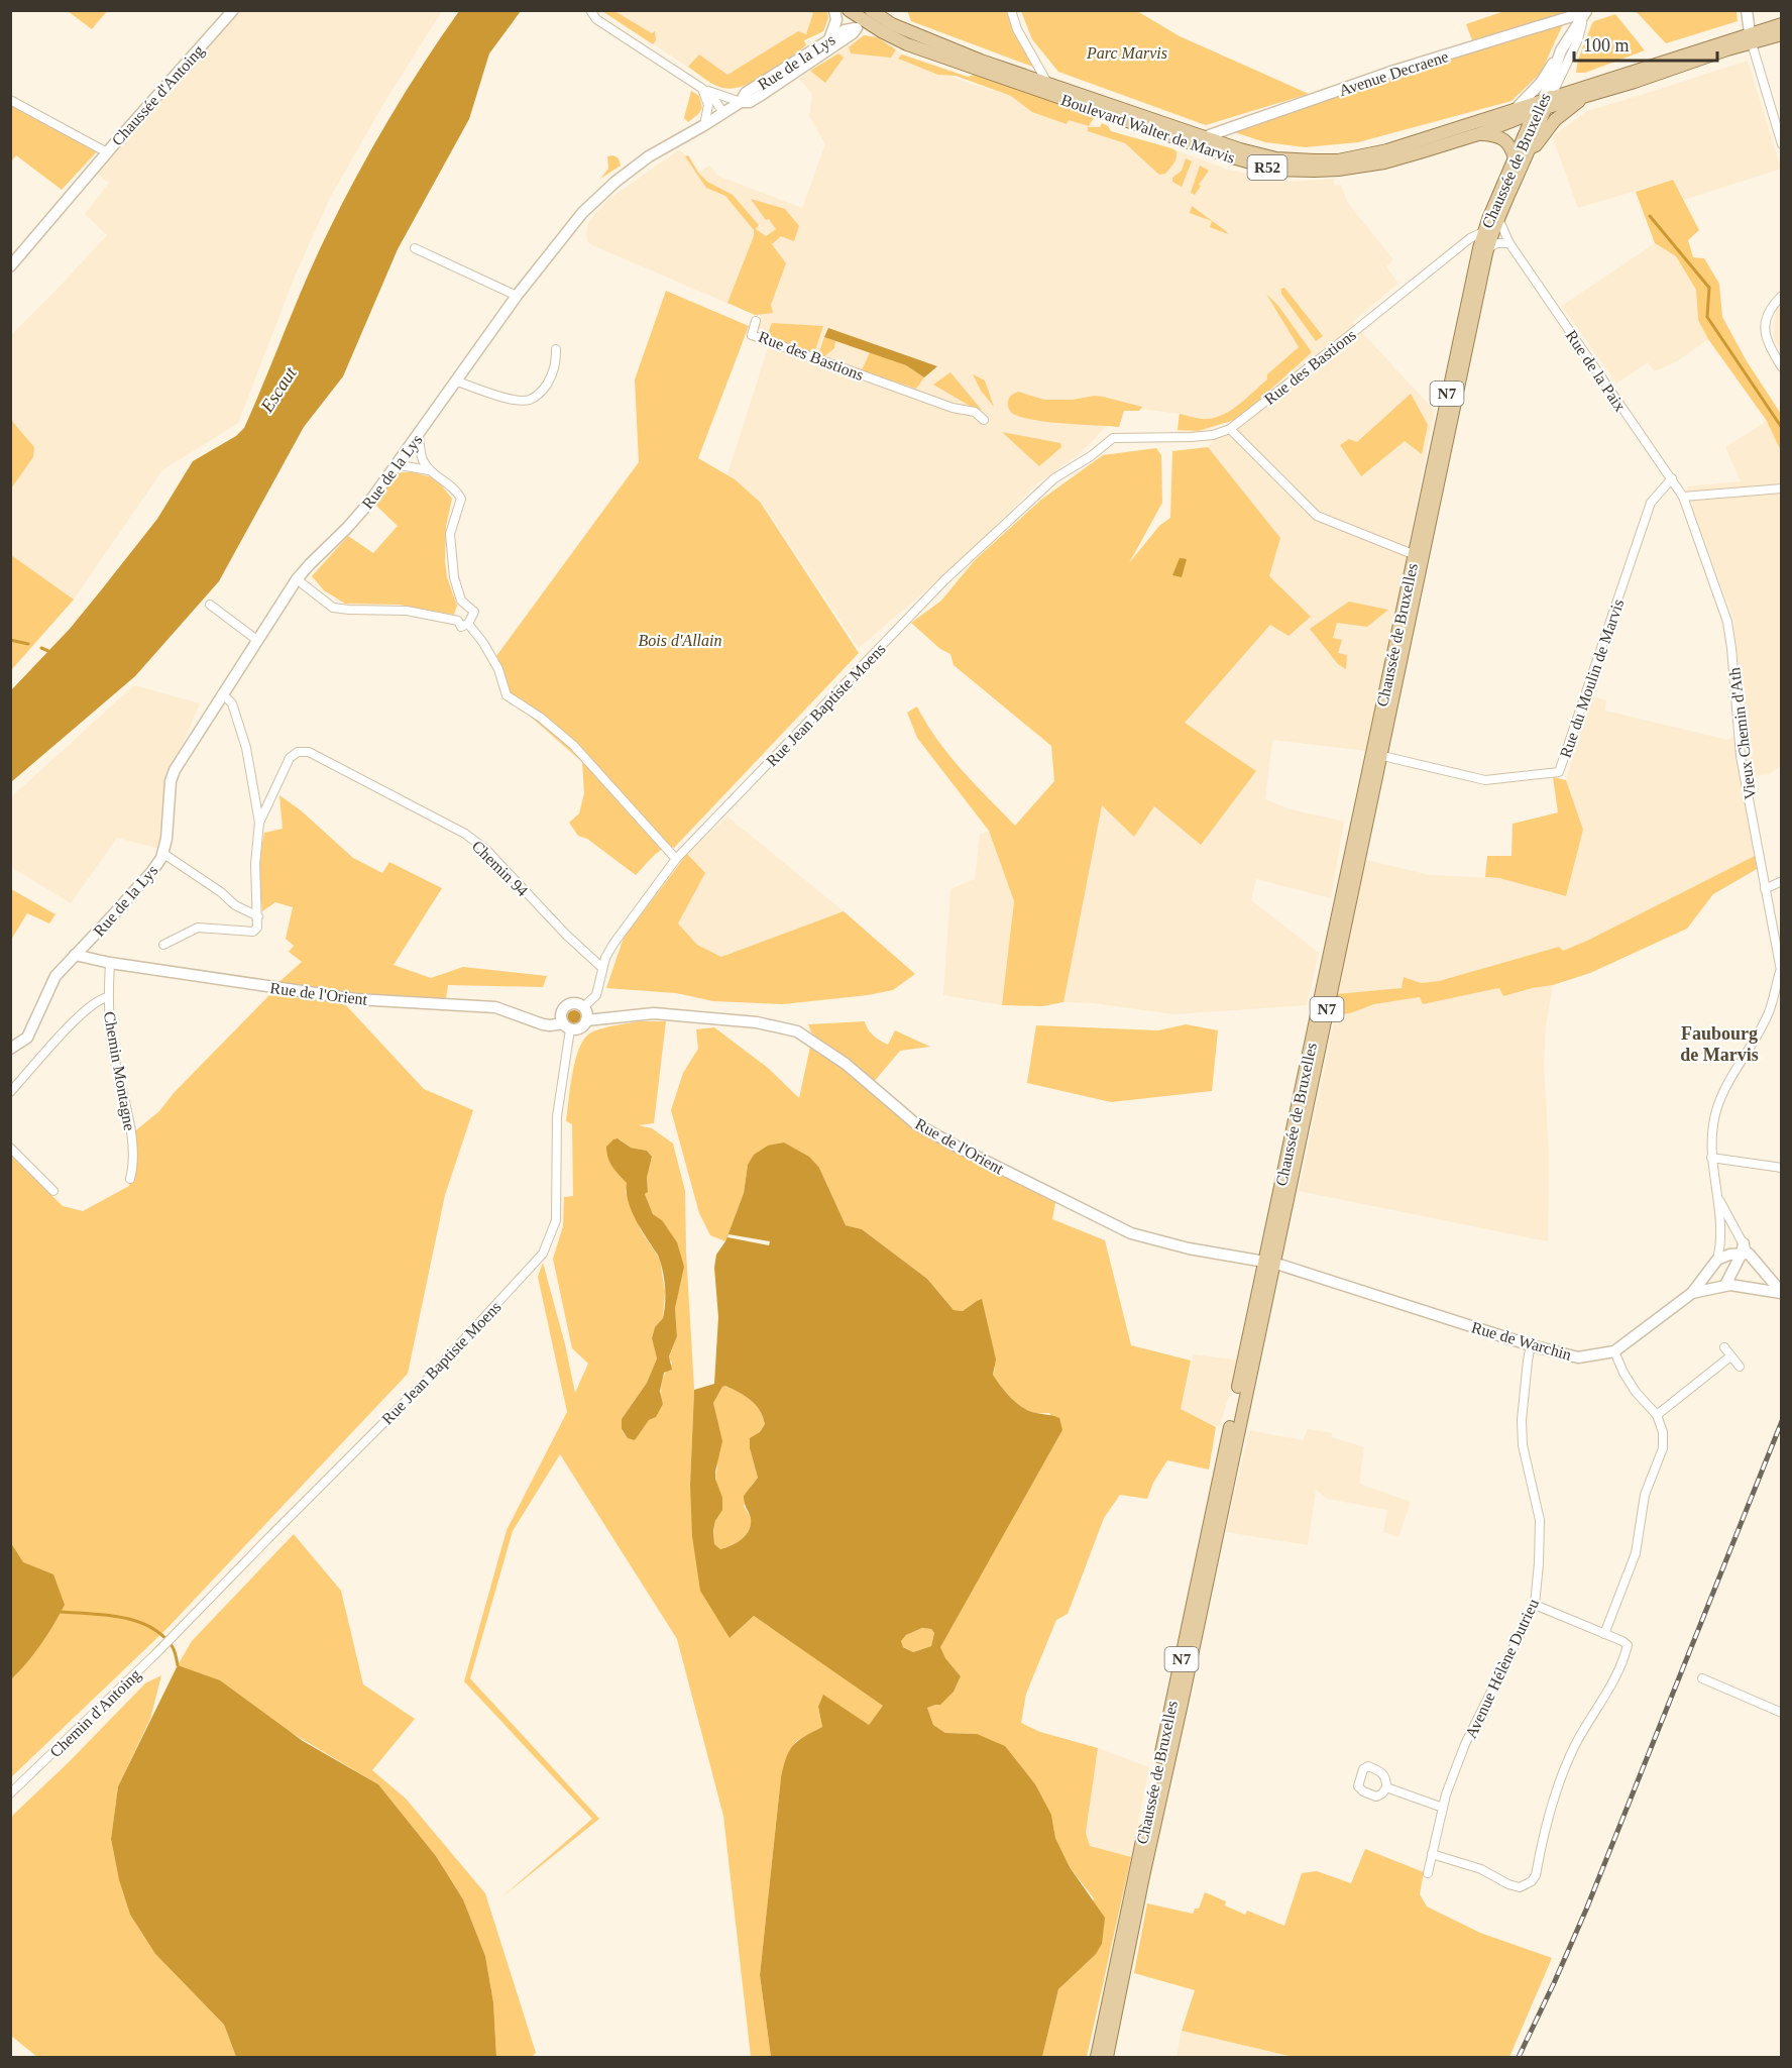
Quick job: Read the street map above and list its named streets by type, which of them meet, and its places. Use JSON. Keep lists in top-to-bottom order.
{
  "streets": {
    "main road": [
      "Boulevard Walter de Marvis",
      "Chaussée de Bruxelles",
      "R52",
      "N7"
    ],
    "street": [
      "Rue de la Lys",
      "Avenue Decraene",
      "Chaussée d'Antoing",
      "Rue des Bastions",
      "Rue de la Paix",
      "Rue du Moulin de Marvis",
      "Rue Jean Baptiste Moens",
      "Vieux Chemin d'Ath",
      "Chemin 94",
      "Rue de l'Orient",
      "Chemin Montagne",
      "Rue de Warchin",
      "Avenue Hélène Dutrieu",
      "Chemin d'Antoing"
    ]
  },
  "crossings": [
    ["Rue de la Lys", "Boulevard Walter de Marvis"],
    ["Rue de la Lys", "R52"],
    ["Rue de la Lys", "Rue de l'Orient"],
    ["Avenue Decraene", "Boulevard Walter de Marvis"],
    ["Avenue Decraene", "Chaussée de Bruxelles"],
    ["Boulevard Walter de Marvis", "Chaussée de Bruxelles"],
    ["Boulevard Walter de Marvis", "R52"],
    ["Chaussée de Bruxelles", "R52"],
    ["Chaussée de Bruxelles", "Rue des Bastions"],
    ["Chaussée de Bruxelles", "Rue de la Paix"],
    ["Chaussée de Bruxelles", "Rue du Moulin de Marvis"],
    ["Chaussée de Bruxelles", "Rue de l'Orient"],
    ["Chaussée de Bruxelles", "Rue de Warchin"],
    ["Rue des Bastions", "Rue Jean Baptiste Moens"],
    ["Rue de la Paix", "Rue du Moulin de Marvis"],
    ["Rue de la Paix", "Vieux Chemin d'Ath"],
    ["Rue Jean Baptiste Moens", "Chemin 94"],
    ["Rue Jean Baptiste Moens", "Rue de l'Orient"],
    ["Rue Jean Baptiste Moens", "Chemin d'Antoing"],
    ["Rue de l'Orient", "Chemin Montagne"],
    ["Rue de l'Orient", "Rue de Warchin"],
    ["Rue de Warchin", "Avenue Hélène Dutrieu"]
  ],
  "districts": ["Faubourg de Marvis"],
  "water": ["Escaut"],
  "parks": ["Parc Marvis", "Bois d'Allain"],
  "scale_bar": "100 m"
}
